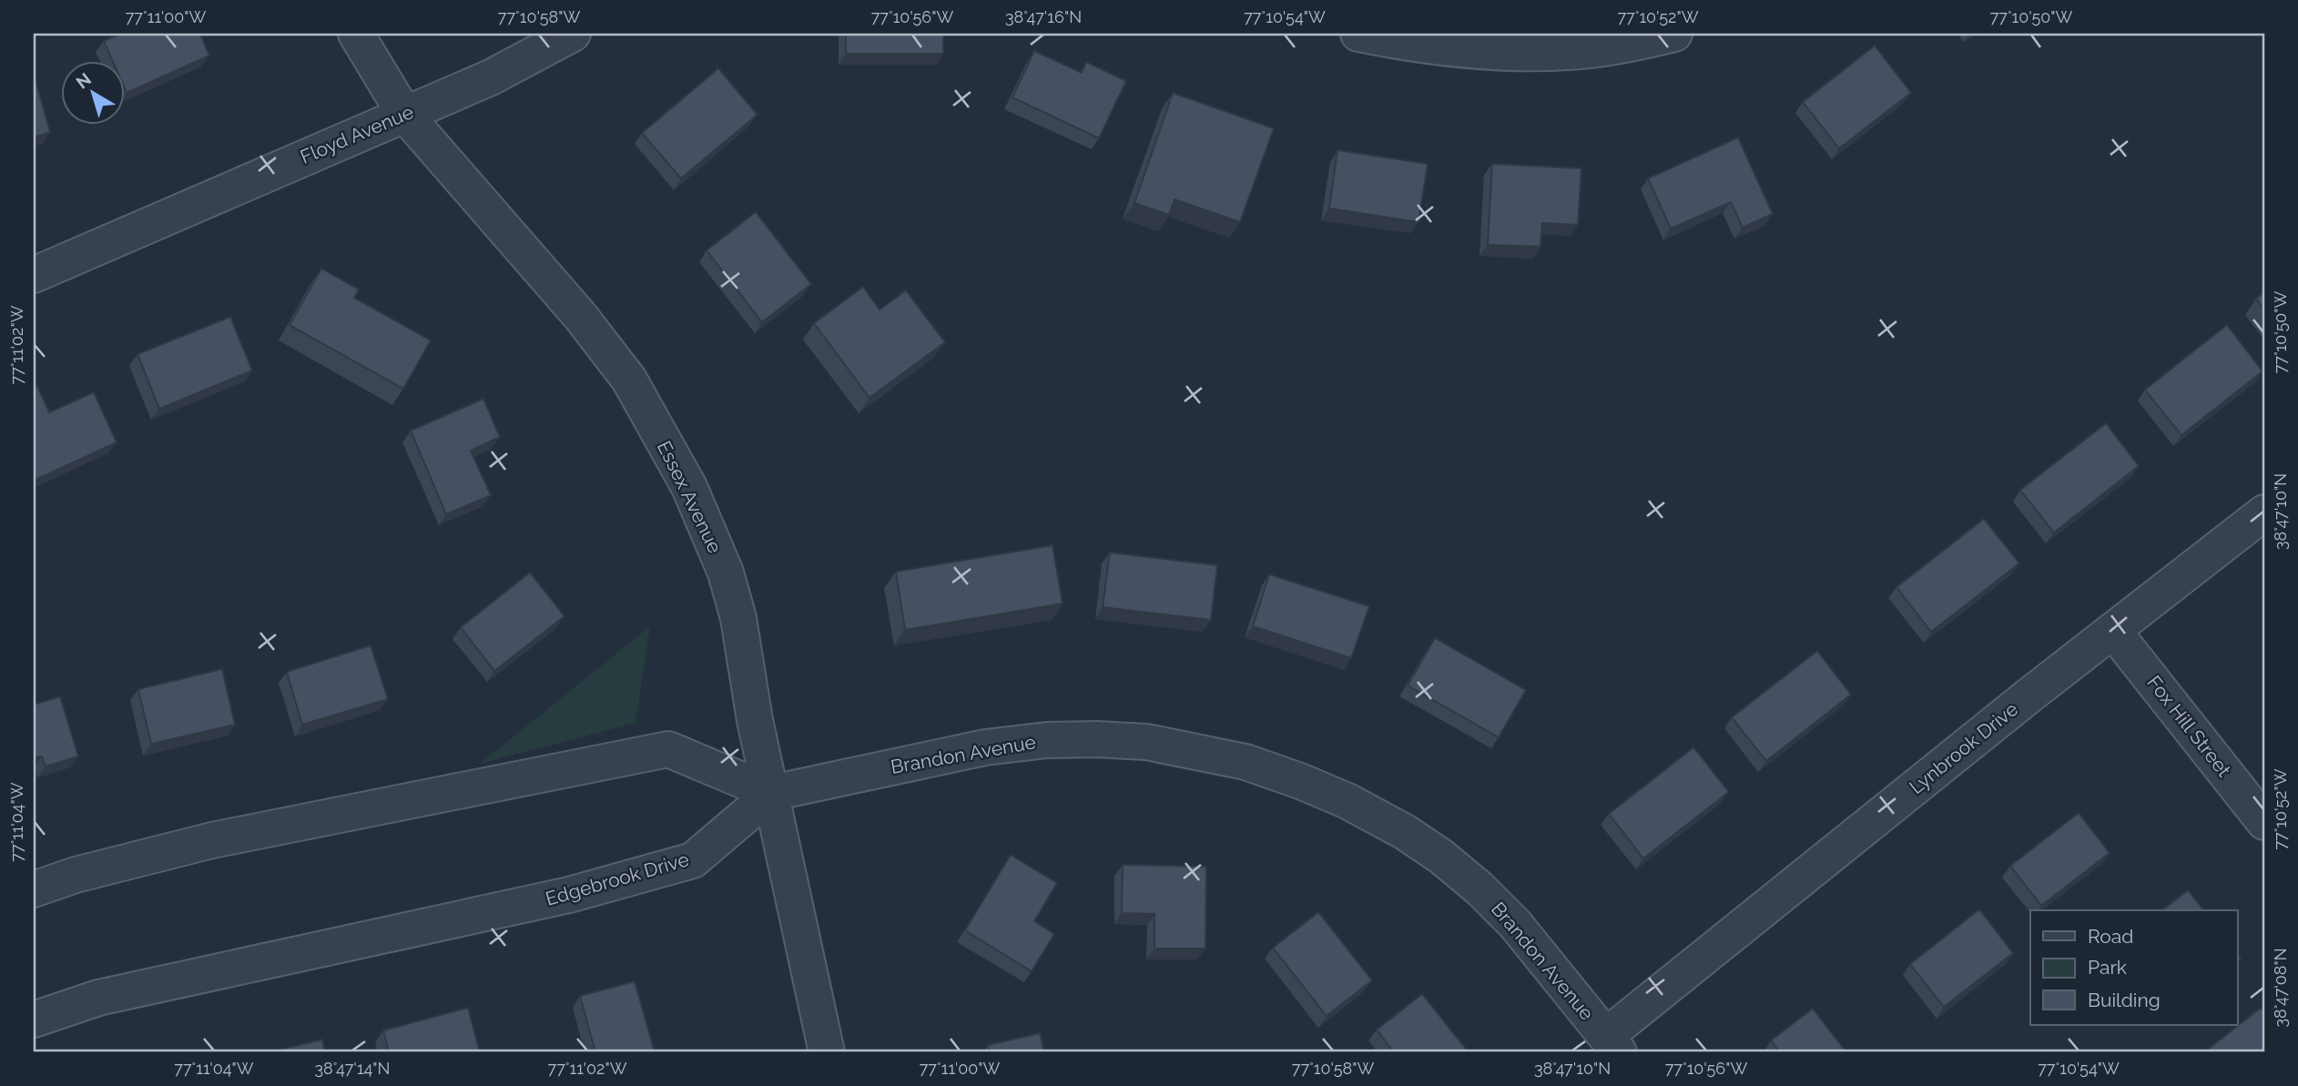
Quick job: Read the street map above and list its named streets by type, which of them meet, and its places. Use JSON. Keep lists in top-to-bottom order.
{
  "streets": {
    "street": [
      "Floyd Avenue",
      "Essex Avenue",
      "Fox Hill Street",
      "Lynbrook Drive",
      "Brandon Avenue",
      "Edgebrook Drive"
    ]
  },
  "crossings": [
    ["Floyd Avenue", "Essex Avenue"],
    ["Essex Avenue", "Brandon Avenue"],
    ["Essex Avenue", "Edgebrook Drive"],
    ["Fox Hill Street", "Lynbrook Drive"],
    ["Lynbrook Drive", "Brandon Avenue"],
    ["Brandon Avenue", "Edgebrook Drive"]
  ],
  "legend": ["Road", "Park", "Building"],
  "north": "top left",
  "coordinates": [
    "77°11'00\"W",
    "77°10'58\"W",
    "77°10'56\"W",
    "38°47'16\"N",
    "77°10'54\"W",
    "77°10'52\"W",
    "77°10'50\"W",
    "77°11'02\"W",
    "38°47'10\"N",
    "77°11'04\"W",
    "38°47'08\"N",
    "38°47'14\"N"
  ]
}
